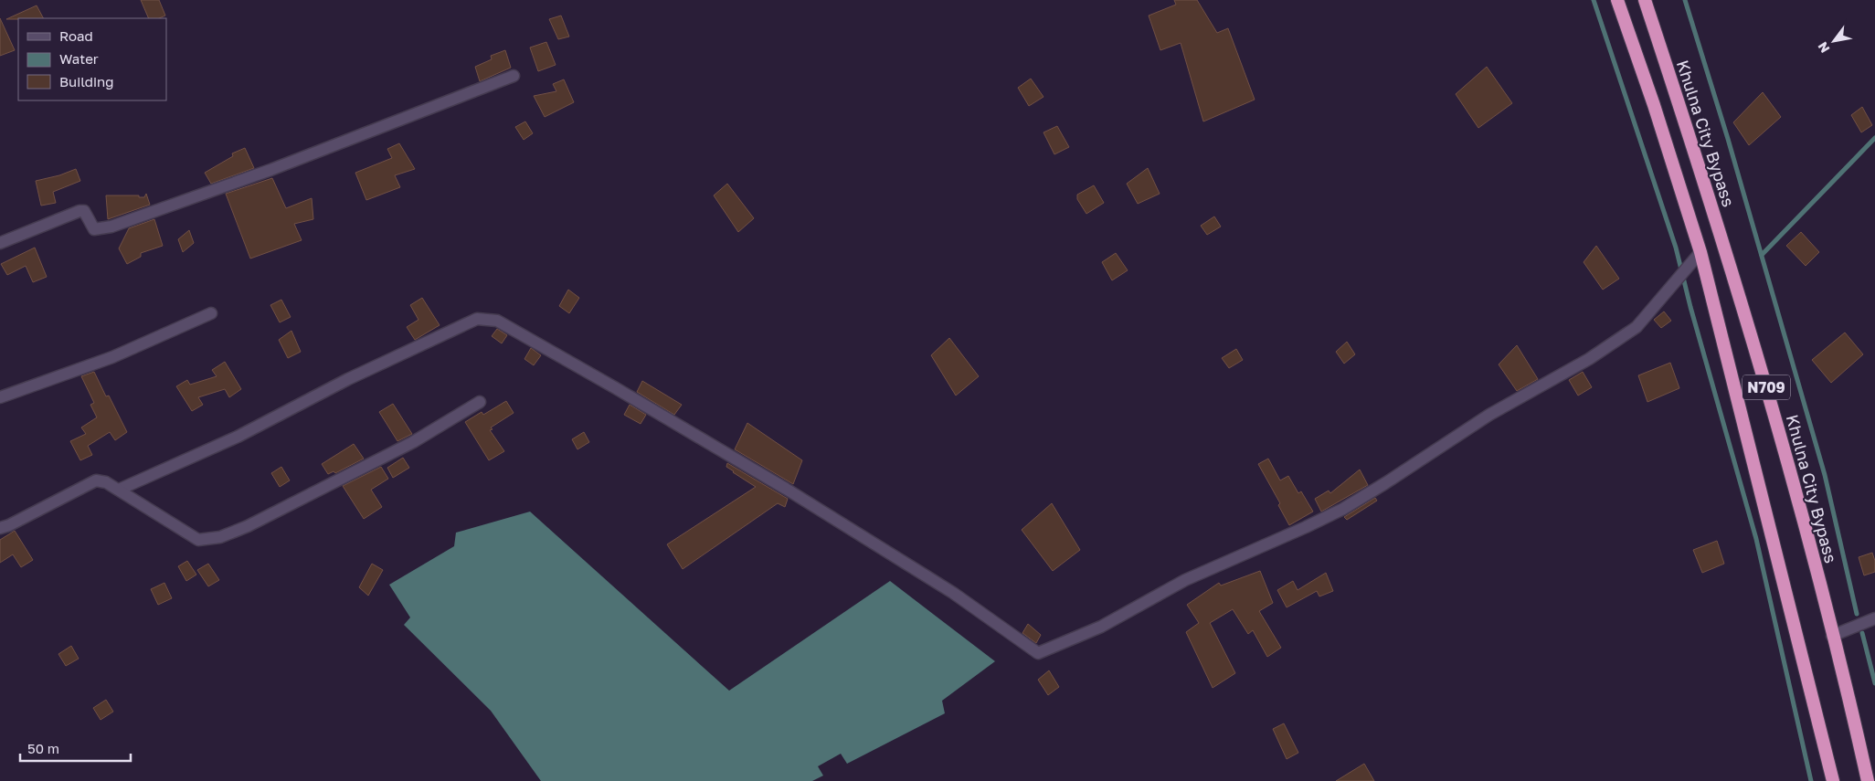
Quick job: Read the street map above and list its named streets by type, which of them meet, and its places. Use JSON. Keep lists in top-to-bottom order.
{
  "streets": {
    "highway": ["Khulna City Bypass", "N709"]
  },
  "legend": ["Road", "Water", "Building"],
  "scale_bar": "50 m",
  "north": "bottom left"
}
